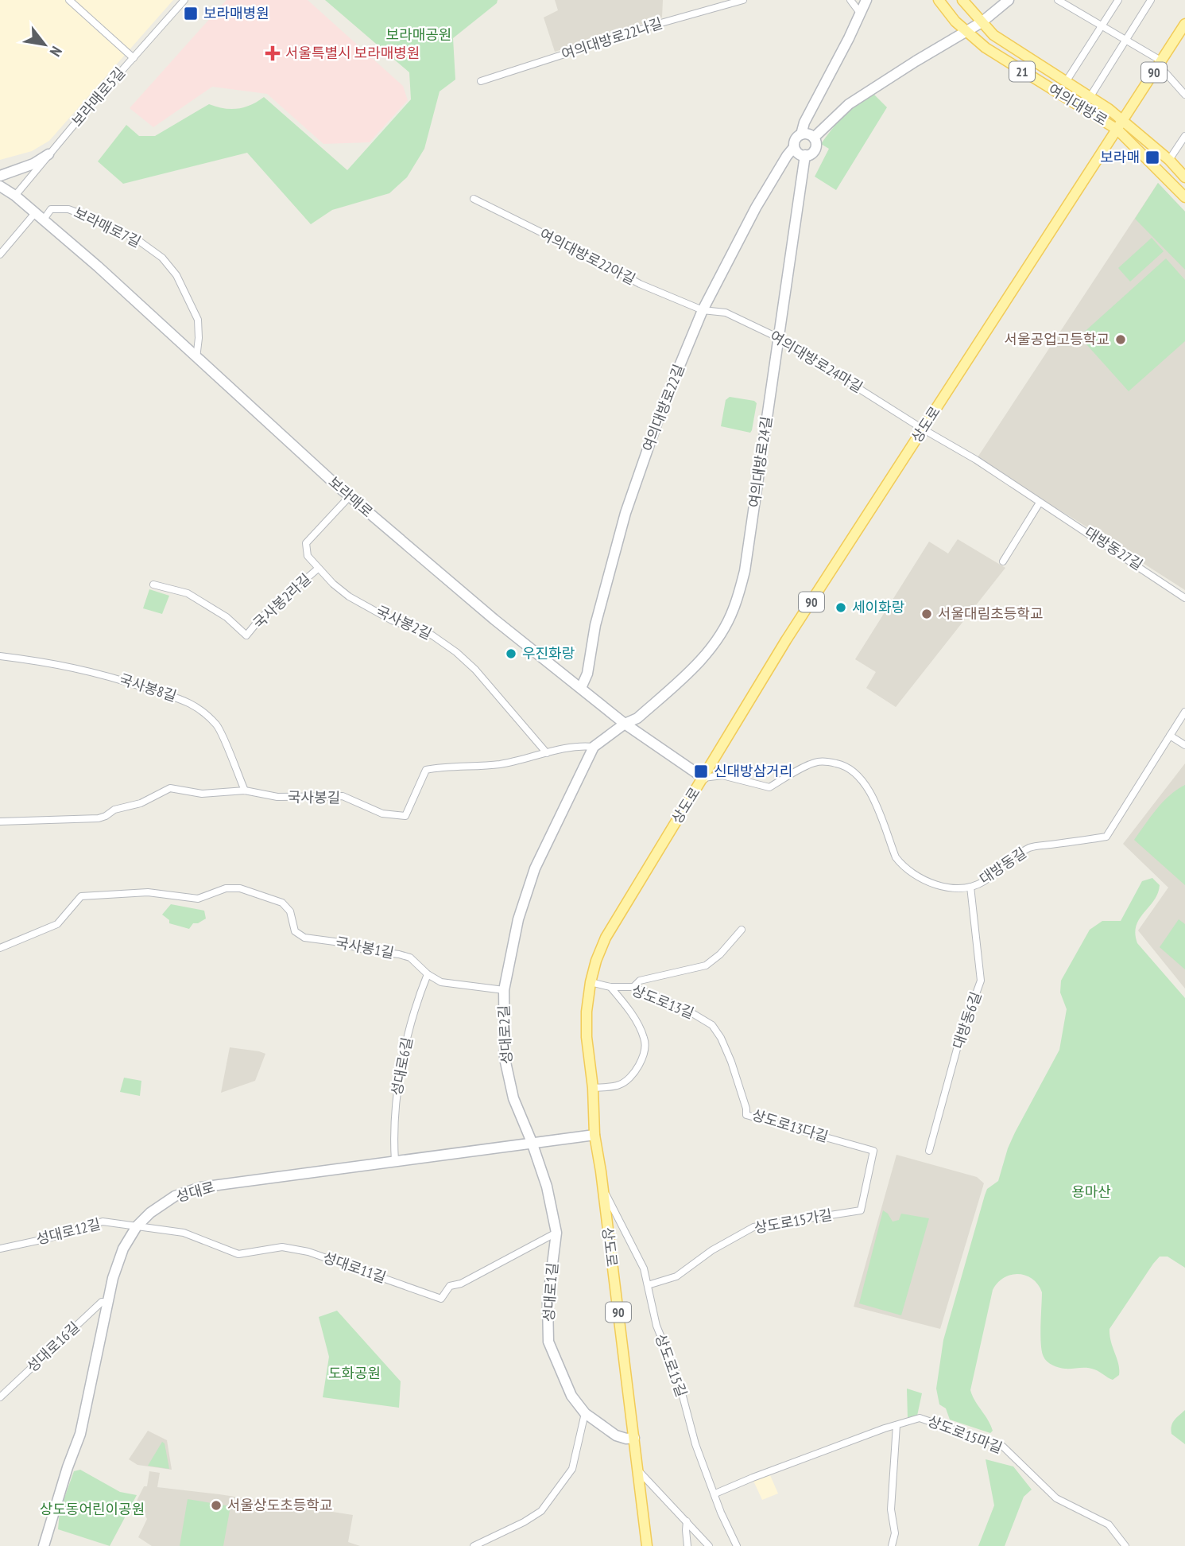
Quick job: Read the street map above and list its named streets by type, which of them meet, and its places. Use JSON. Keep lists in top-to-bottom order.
{
  "streets": {
    "main road": [
      "21",
      "90",
      "여의대방로",
      "상도로"
    ],
    "street": [
      "여의대방로22나길",
      "보라매로5길",
      "보라매로7길",
      "여의대방로22아길",
      "여의대방로24마길",
      "여의대방로22길",
      "여의대방로24길",
      "보라매로",
      "대방동27길",
      "국사봉2라길",
      "국사봉2길",
      "국사봉8길",
      "국사봉길",
      "대방동길",
      "국사봉1길",
      "상도로13길",
      "대방동6길",
      "성대로2길",
      "성대로6길",
      "상도로13다길",
      "성대로",
      "상도로15가길",
      "성대로12길",
      "성대로11길",
      "성대로1길",
      "성대로16길",
      "상도로15길",
      "상도로15마길"
    ]
  },
  "crossings": [
    ["90", "여의대방로"],
    ["90", "상도로"],
    ["보라매로5길", "보라매로"],
    ["여의대방로", "상도로"],
    ["보라매로7길", "보라매로"],
    ["여의대방로22아길", "여의대방로24마길"],
    ["여의대방로22아길", "여의대방로22길"],
    ["여의대방로24마길", "여의대방로22길"],
    ["여의대방로24마길", "상도로"],
    ["여의대방로24마길", "여의대방로24길"],
    ["여의대방로24마길", "대방동27길"],
    ["여의대방로22길", "여의대방로24길"],
    ["여의대방로22길", "보라매로"],
    ["상도로", "보라매로"],
    ["상도로", "대방동27길"],
    ["상도로", "대방동길"],
    ["상도로", "상도로13길"],
    ["상도로", "성대로"],
    ["상도로", "성대로1길"],
    ["상도로", "상도로15길"],
    ["여의대방로24길", "보라매로"],
    ["보라매로", "국사봉2길"],
    ["보라매로", "대방동길"],
    ["국사봉2라길", "국사봉2길"],
    ["국사봉2길", "국사봉길"],
    ["국사봉8길", "국사봉길"],
    ["대방동길", "대방동6길"],
    ["국사봉1길", "성대로2길"],
    ["국사봉1길", "성대로6길"],
    ["상도로13길", "상도로13다길"],
    ["성대로2길", "성대로"],
    ["성대로2길", "성대로1길"],
    ["성대로6길", "성대로"],
    ["상도로13다길", "상도로15가길"],
    ["성대로", "성대로12길"],
    ["성대로", "성대로11길"],
    ["성대로", "성대로1길"],
    ["성대로", "성대로16길"],
    ["상도로15가길", "상도로15길"],
    ["성대로12길", "성대로11길"],
    ["성대로11길", "성대로1길"],
    ["상도로15길", "상도로15마길"]
  ],
  "parks": [
    "보라매공원",
    "용마산",
    "도화공원",
    "상도동어린이공원"
  ],
  "places": {
    "transit": ["보라매병원", "보라매", "신대방삼거리"],
    "health": ["서울특별시 보라매병원"],
    "other": [
      "서울공업고등학교",
      "세이화랑",
      "서울대림초등학교",
      "우진화랑",
      "서울상도초등학교"
    ]
  },
  "north": "bottom right"
}
